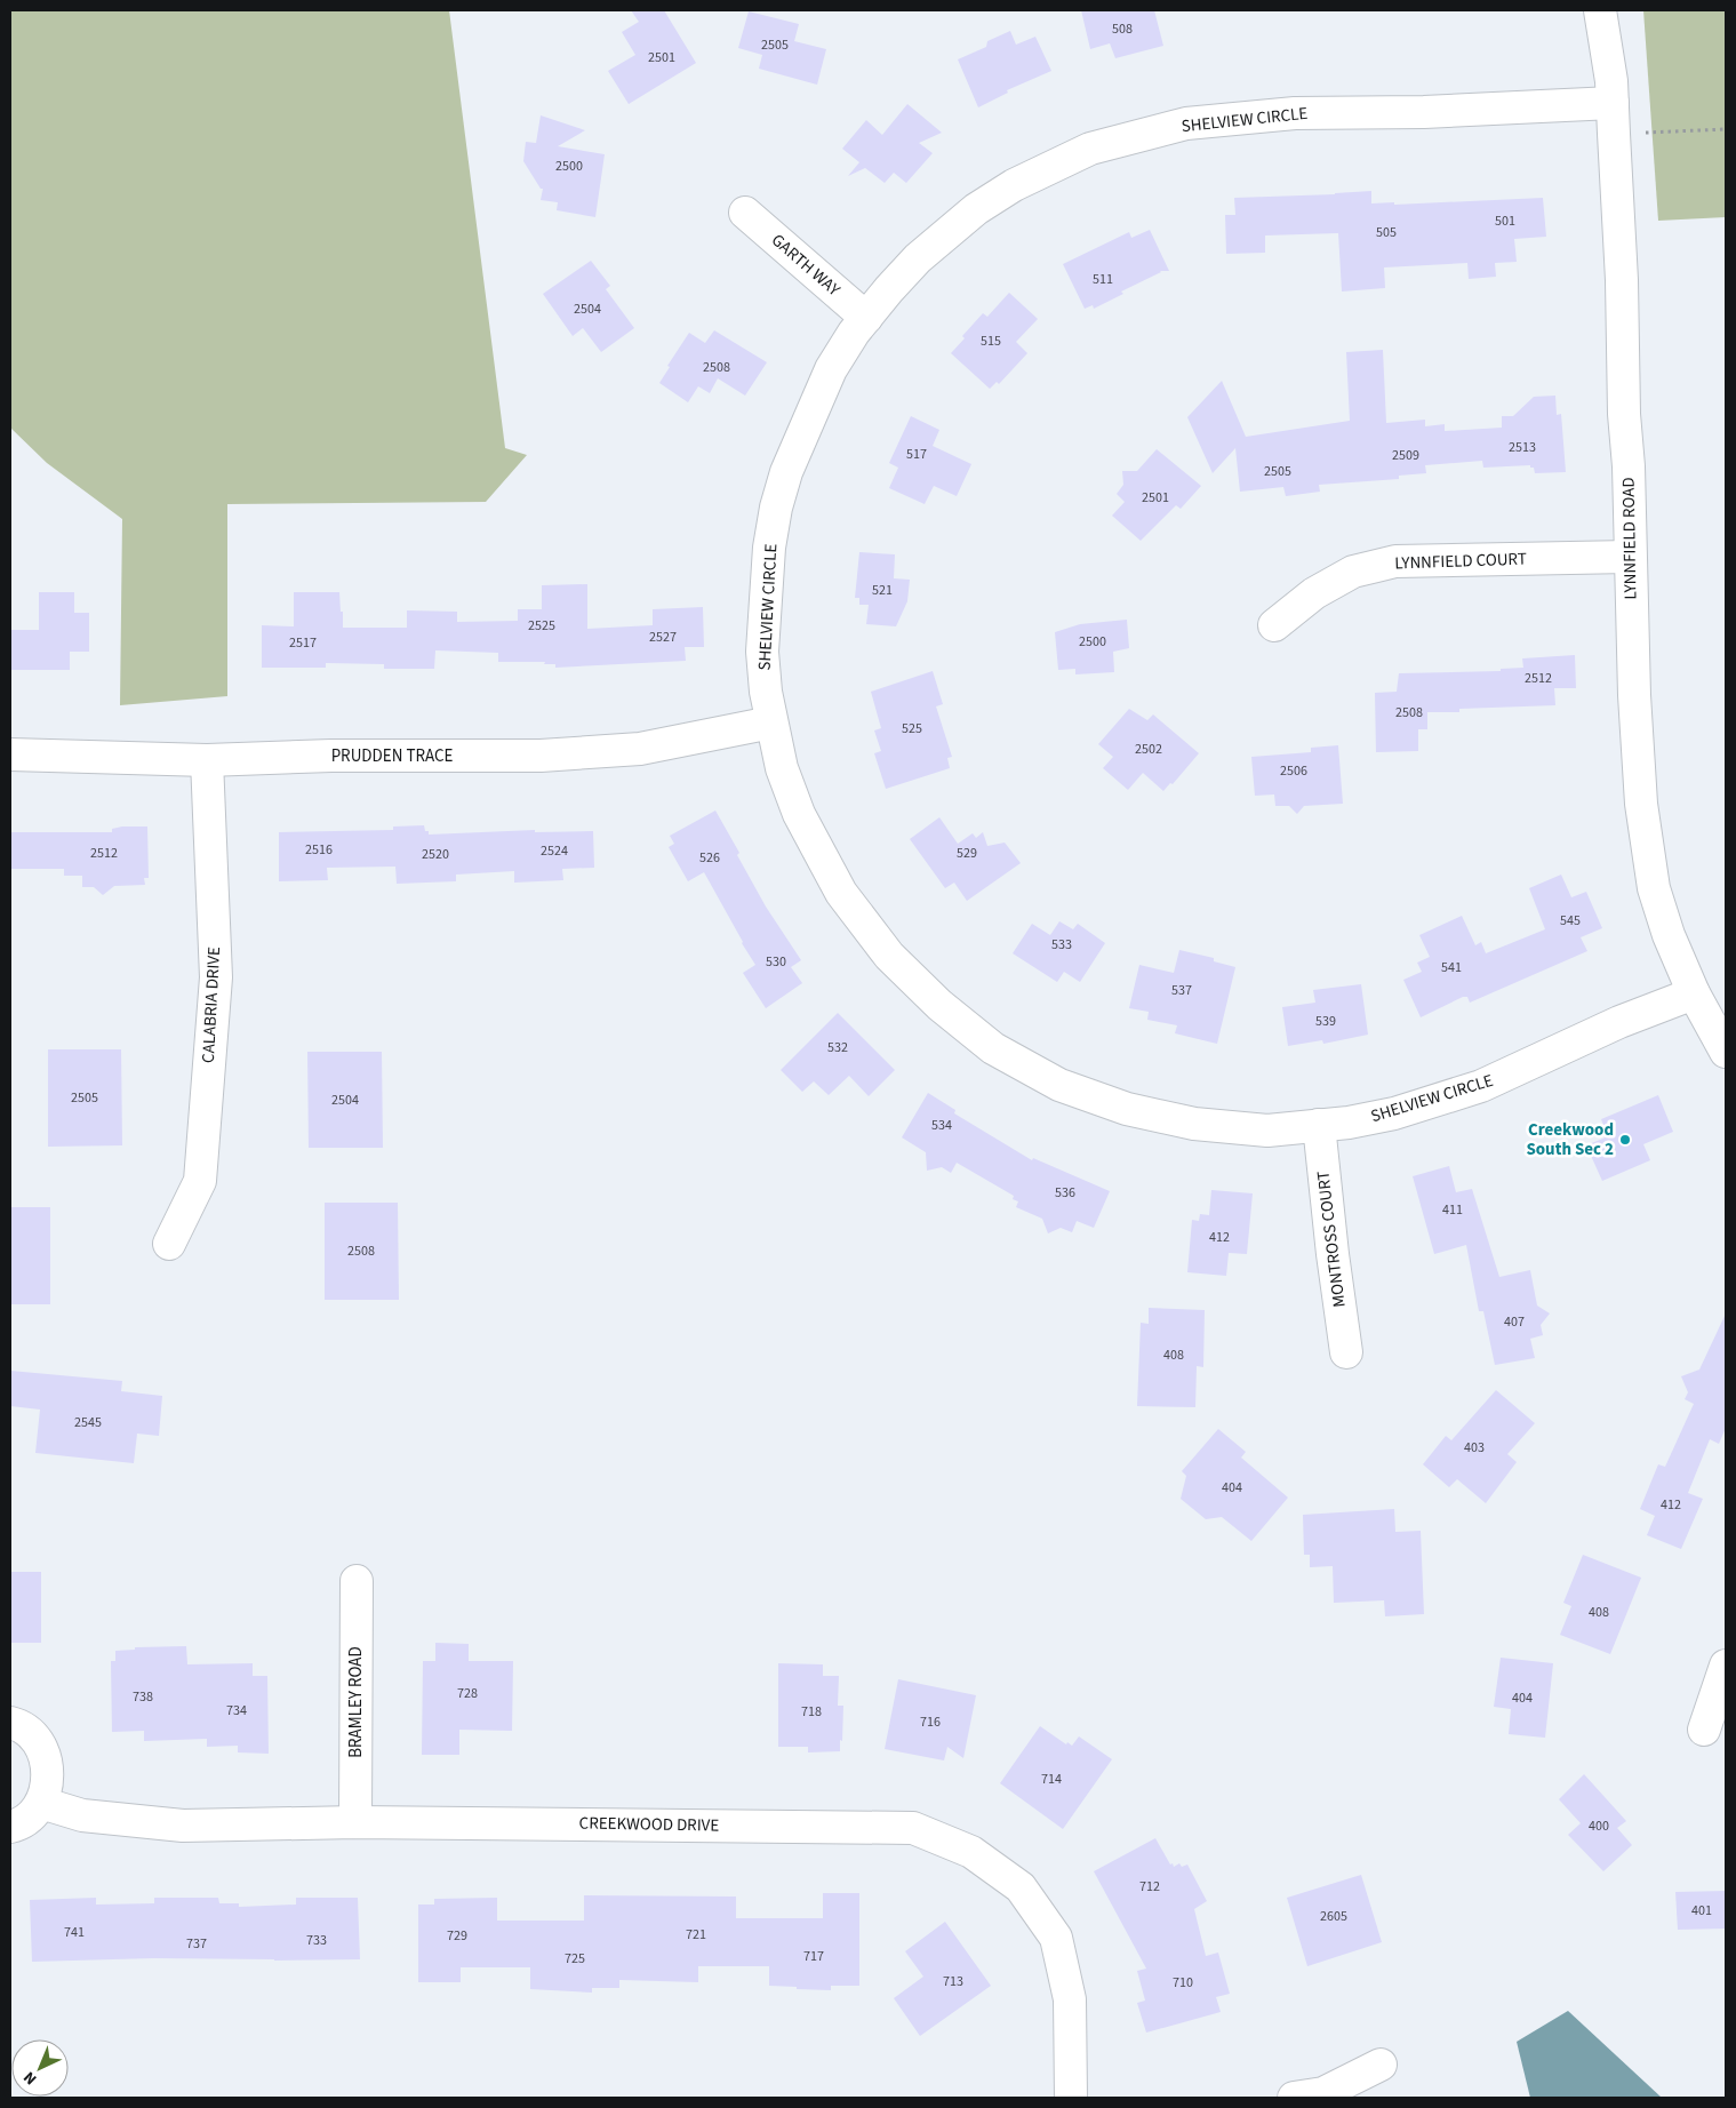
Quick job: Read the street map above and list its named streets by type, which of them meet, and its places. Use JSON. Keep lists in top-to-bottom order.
{
  "streets": {
    "street": [
      "SHELVIEW CIRCLE",
      "GARTH WAY",
      "LYNNFIELD ROAD",
      "LYNNFIELD COURT",
      "PRUDDEN TRACE",
      "CALABRIA DRIVE",
      "MONTROSS COURT",
      "BRAMLEY ROAD",
      "CREEKWOOD DRIVE"
    ]
  },
  "crossings": [
    ["SHELVIEW CIRCLE", "GARTH WAY"],
    ["SHELVIEW CIRCLE", "LYNNFIELD ROAD"],
    ["SHELVIEW CIRCLE", "PRUDDEN TRACE"],
    ["SHELVIEW CIRCLE", "MONTROSS COURT"],
    ["LYNNFIELD ROAD", "LYNNFIELD COURT"],
    ["PRUDDEN TRACE", "CALABRIA DRIVE"],
    ["BRAMLEY ROAD", "CREEKWOOD DRIVE"]
  ],
  "places": ["Creekwood South Sec 2"],
  "house_numbers": [
    "508",
    "2505",
    "2501",
    "2500",
    "501",
    "505",
    "511",
    "2504",
    "515",
    "2508",
    "2513",
    "517",
    "2509",
    "2505",
    "2501",
    "521",
    "2525",
    "2527",
    "2500",
    "2517",
    "2512",
    "2508",
    "525",
    "2502",
    "2506",
    "2516",
    "2524",
    "2512",
    "529",
    "2520",
    "526",
    "545",
    "533",
    "530",
    "541",
    "537",
    "539",
    "532",
    "2505",
    "2504",
    "534",
    "536",
    "411",
    "412",
    "2508",
    "407",
    "408",
    "2545",
    "403",
    "404",
    "412",
    "408",
    "728",
    "738",
    "404",
    "734",
    "718",
    "716",
    "714",
    "400",
    "712",
    "401",
    "2605",
    "741",
    "721",
    "729",
    "733",
    "737",
    "717",
    "725",
    "713",
    "710"
  ],
  "north": "bottom left"
}
